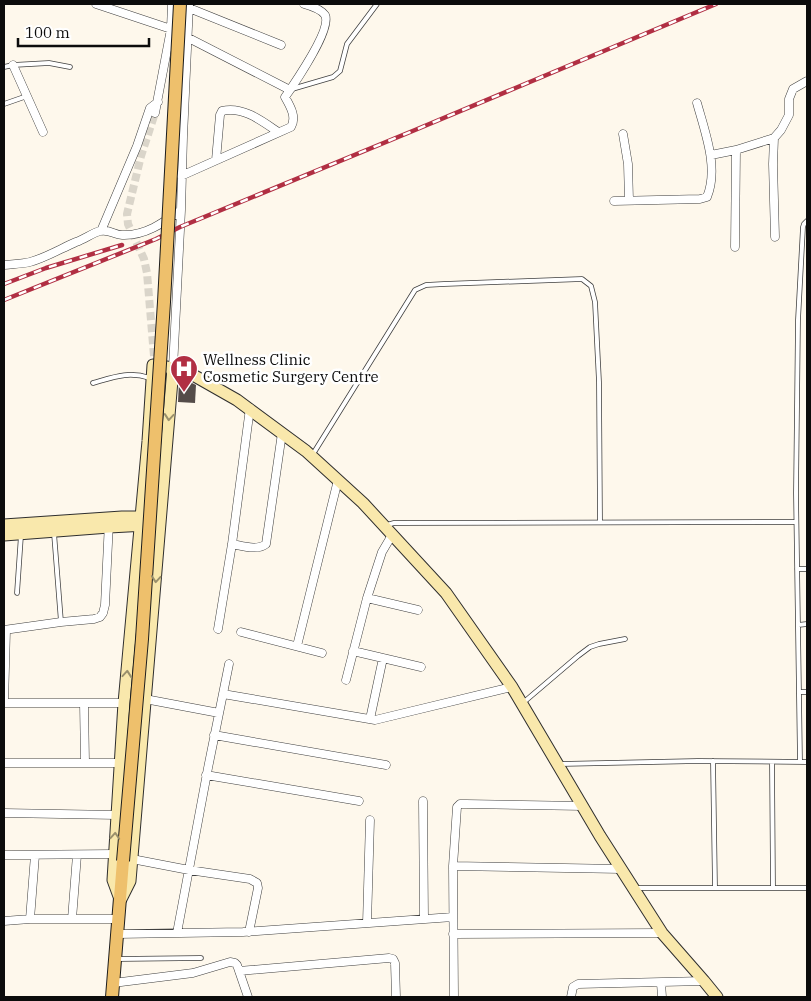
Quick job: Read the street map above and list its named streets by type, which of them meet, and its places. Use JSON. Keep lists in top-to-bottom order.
{
  "places": {
    "hospital": ["Wellness Clinic Cosmetic Surgery Centre"]
  },
  "scale_bar": "100 m"
}
